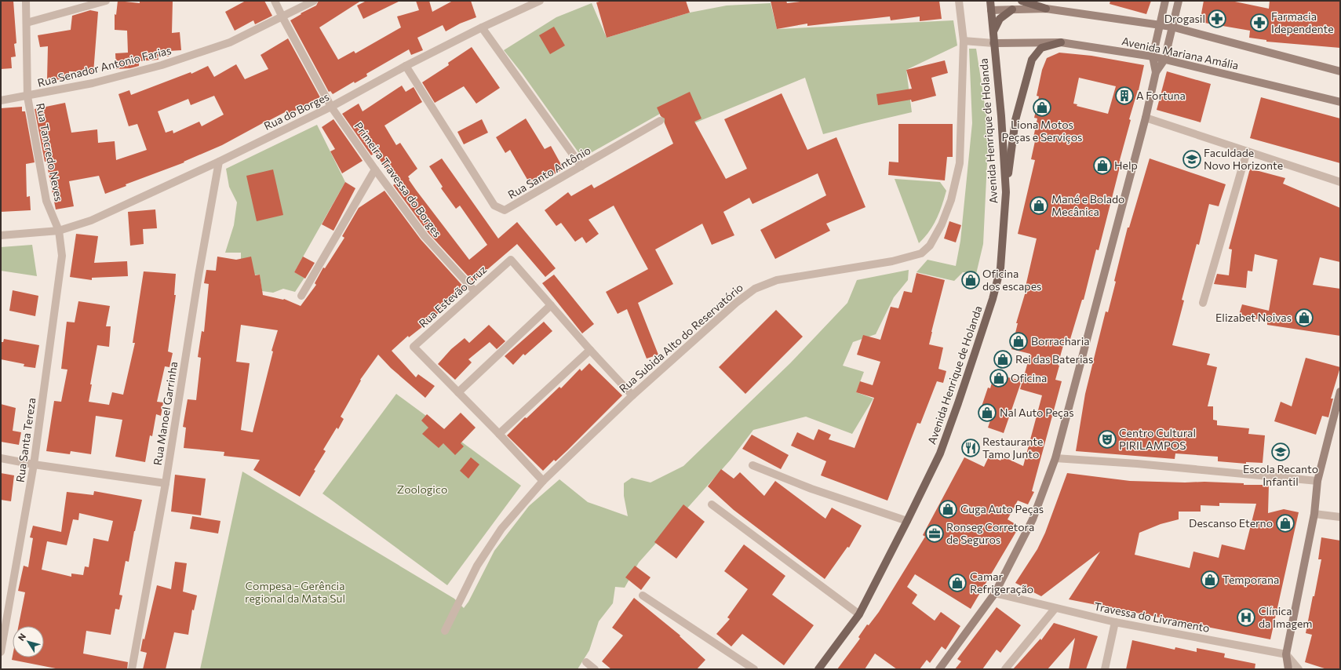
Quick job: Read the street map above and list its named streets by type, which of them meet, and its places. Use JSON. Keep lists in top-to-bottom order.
{
  "streets": {
    "main road": ["Avenida Mariana Amália", "Avenida Henrique de Holanda"],
    "street": [
      "Rua Senador Antonio Farias",
      "Rua do Borges",
      "Rua Tancredo Neves",
      "Rua Santo Antônio",
      "Primeira Travessa do Borges",
      "Rua Estevão Cruz",
      "Rua Subida Alto do Reservatório",
      "Rua Manoel Garrinha",
      "Rua Santa Tereza",
      "Travessa do Livramento"
    ]
  },
  "crossings": [
    ["Avenida Mariana Amália", "Avenida Henrique de Holanda"],
    ["Rua Senador Antonio Farias", "Rua Tancredo Neves"],
    ["Rua Senador Antonio Farias", "Primeira Travessa do Borges"],
    ["Rua do Borges", "Rua Tancredo Neves"],
    ["Rua do Borges", "Rua Santo Antônio"],
    ["Rua do Borges", "Primeira Travessa do Borges"],
    ["Rua do Borges", "Rua Manoel Garrinha"],
    ["Rua do Borges", "Rua Santa Tereza"],
    ["Rua Tancredo Neves", "Rua Santa Tereza"],
    ["Primeira Travessa do Borges", "Rua Estevão Cruz"],
    ["Rua Estevão Cruz", "Rua Subida Alto do Reservatório"]
  ],
  "parks": ["Zoologico", "Compesa - Gerência regional da Mata Sul"],
  "places": {
    "pharmacy": ["Drogasil", "Farmacia Idependente"],
    "building": ["A Fortuna"],
    "shop": [
      "Liona Motos Peças e Serviços",
      "Help",
      "Mané e Bolado Mecânica",
      "Oficina dos escapes",
      "Elizabet Noivas",
      "Borracharia",
      "Rei das Baterias",
      "Oficina",
      "Nal Auto Peças",
      "Guga Auto Peças",
      "Descanso Eterno",
      "Temporana",
      "Camar Refrigeração"
    ],
    "school or university": ["Faculdade Novo Horizonte", "Escola Recanto Infantil"],
    "theatre": ["Centro Cultural PIRILAMPOS"],
    "restaurant": ["Restaurante Tamo Junto"],
    "office": ["Ronseg Corretora de Seguros"],
    "hospital": ["Clínica da Imagem"]
  },
  "north": "top left"
}
